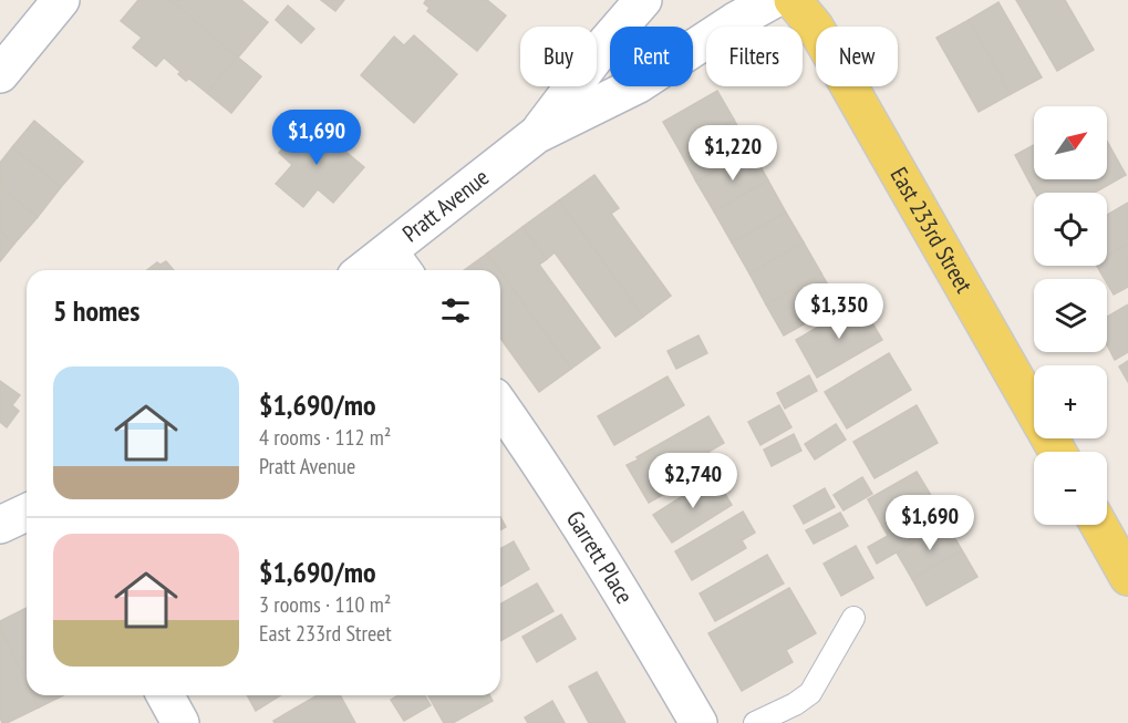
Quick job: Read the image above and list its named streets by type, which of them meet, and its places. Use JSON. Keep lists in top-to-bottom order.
{
  "streets": {
    "main road": ["East 233rd Street"],
    "street": ["Pratt Avenue", "Garrett Place"]
  },
  "north": "top right",
  "page": {
    "chip": [
      "Buy",
      "Rent",
      "Filters",
      "New"
    ],
    "map_buttons": ["+", "−"],
    "price": [
      "$1,690",
      "$1,220",
      "$1,350",
      "$2,740",
      "$1,690"
    ],
    "heading": "5 homes",
    "list": [
      {
        "name": "$1,690/mo",
        "note": "4 rooms · 112 m² · Pratt Avenue"
      },
      {
        "name": "$1,690/mo",
        "note": "3 rooms · 110 m² · East 233rd Street"
      }
    ]
  }
}
